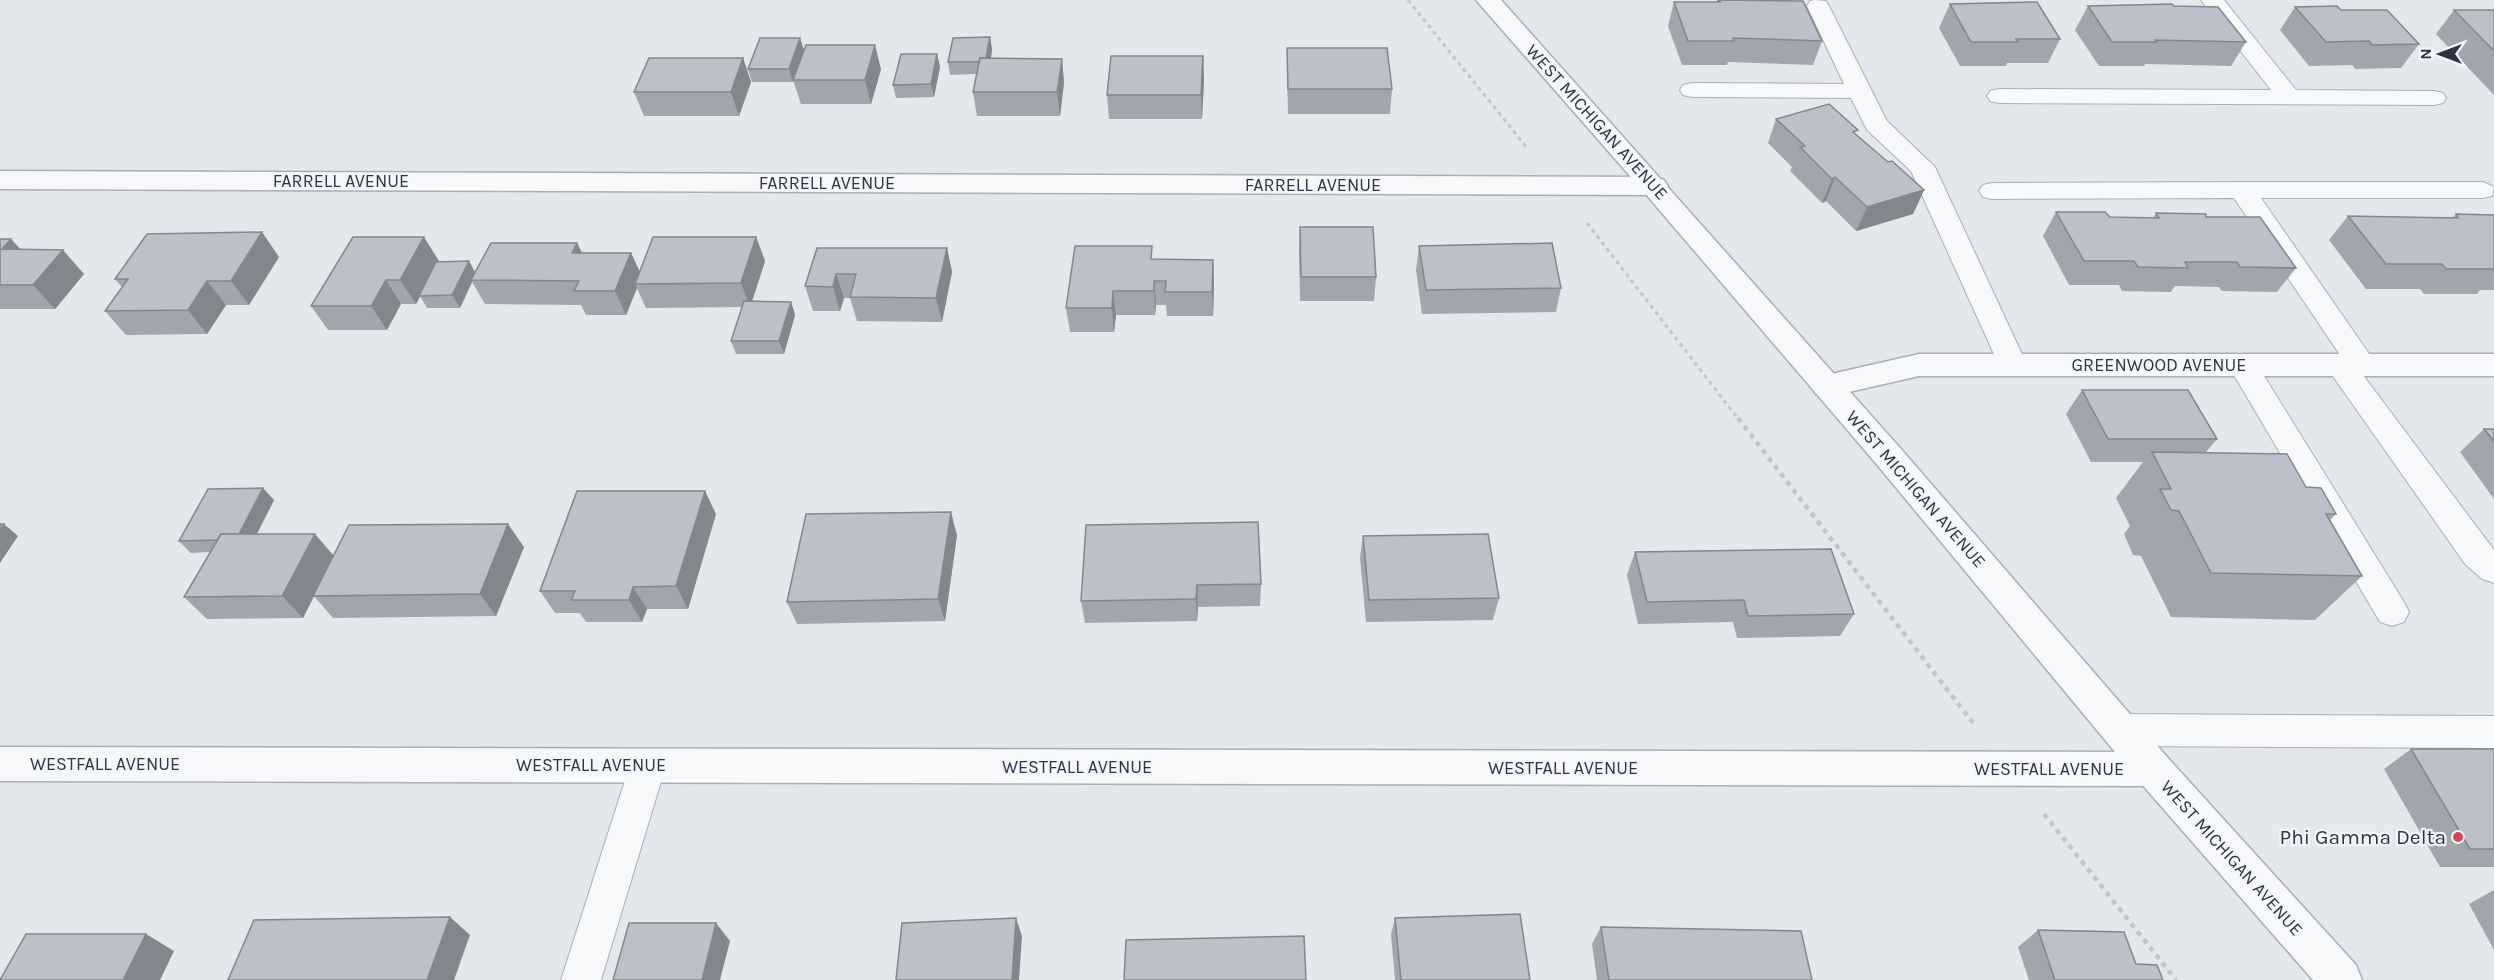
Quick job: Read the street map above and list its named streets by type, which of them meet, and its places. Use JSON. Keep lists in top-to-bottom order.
{
  "streets": {
    "street": [
      "WEST MICHIGAN AVENUE",
      "FARRELL AVENUE",
      "GREENWOOD AVENUE",
      "WESTFALL AVENUE"
    ]
  },
  "crossings": [
    ["WEST MICHIGAN AVENUE", "FARRELL AVENUE"],
    ["WEST MICHIGAN AVENUE", "GREENWOOD AVENUE"],
    ["WEST MICHIGAN AVENUE", "WESTFALL AVENUE"]
  ],
  "places": ["Phi Gamma Delta"],
  "north": "left"
}
